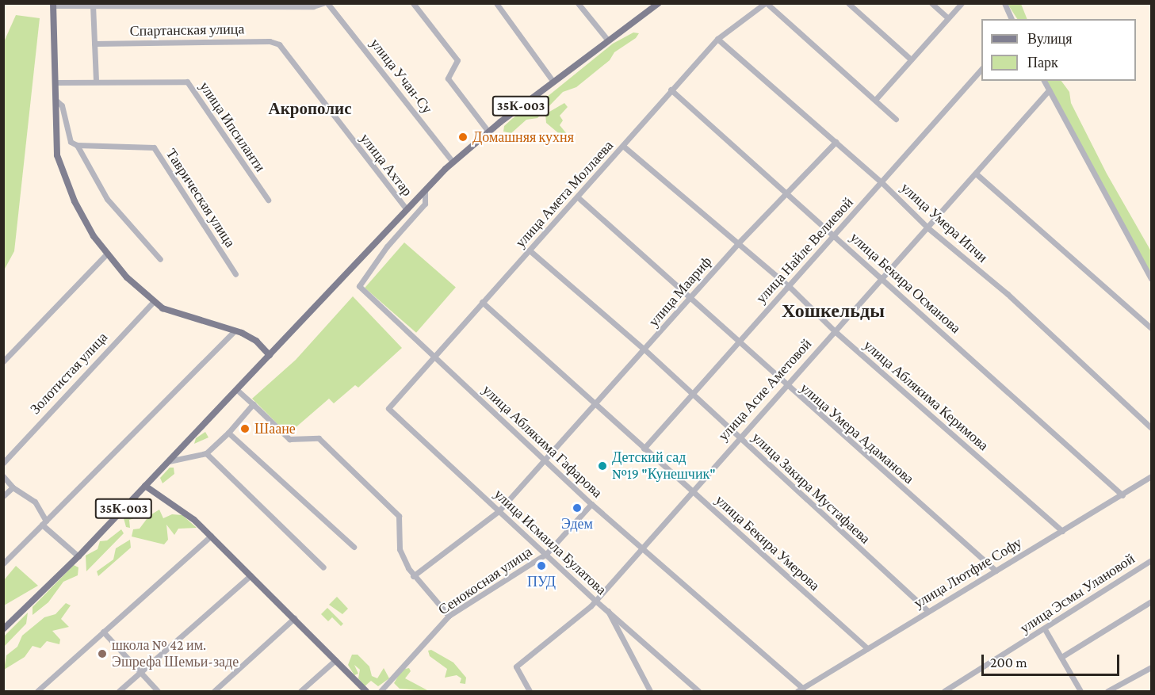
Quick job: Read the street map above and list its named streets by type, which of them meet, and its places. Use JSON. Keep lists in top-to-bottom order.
{
  "streets": {
    "main road": ["35К-003"],
    "street": [
      "Спартанская улица",
      "улица Учан-Су",
      "улица Ипсиланти",
      "улица Ахтар",
      "улица Амета Моллаева",
      "Таврическая улица",
      "улица Умера Ипчи",
      "улица Найле Велиевой",
      "улица Бекира Османова",
      "улица Маариф",
      "Золотистая улица",
      "улица Асие Аметовой",
      "улица Аблякима Керимова",
      "улица Умера Адаманова",
      "улица Аблякима Гафарова",
      "улица Закира Мустафаева",
      "улица Исмаила Булатова",
      "улица Бекира Умерова",
      "улица Лютфие Софу",
      "Сенокосная улица",
      "улица Эсмы Улановой"
    ]
  },
  "crossings": [
    ["Спартанская улица", "улица Ахтар"],
    ["улица Учан-Су", "35К-003"],
    ["35К-003", "улица Ахтар"],
    ["35К-003", "улица Аблякима Гафарова"],
    ["улица Амета Моллаева", "улица Умера Ипчи"],
    ["улица Амета Моллаева", "улица Бекира Османова"],
    ["улица Амета Моллаева", "улица Аблякима Керимова"],
    ["улица Амета Моллаева", "улица Умера Адаманова"],
    ["улица Амета Моллаева", "улица Аблякима Гафарова"],
    ["улица Амета Моллаева", "улица Закира Мустафаева"],
    ["улица Амета Моллаева", "улица Исмаила Булатова"],
    ["улица Амета Моллаева", "улица Бекира Умерова"],
    ["улица Умера Ипчи", "улица Найле Велиевой"],
    ["улица Умера Ипчи", "улица Маариф"],
    ["улица Умера Ипчи", "улица Асие Аметовой"],
    ["улица Найле Велиевой", "улица Бекира Османова"],
    ["улица Найле Велиевой", "улица Аблякима Керимова"],
    ["улица Найле Велиевой", "улица Умера Адаманова"],
    ["улица Найле Велиевой", "улица Закира Мустафаева"],
    ["улица Найле Велиевой", "улица Бекира Умерова"],
    ["улица Бекира Османова", "улица Маариф"],
    ["улица Бекира Османова", "улица Асие Аметовой"],
    ["улица Бекира Османова", "улица Лютфие Софу"],
    ["улица Маариф", "улица Аблякима Керимова"],
    ["улица Маариф", "улица Умера Адаманова"],
    ["улица Маариф", "улица Аблякима Гафарова"],
    ["улица Маариф", "улица Закира Мустафаева"],
    ["улица Маариф", "улица Исмаила Булатова"],
    ["улица Маариф", "улица Бекира Умерова"],
    ["улица Асие Аметовой", "улица Аблякима Керимова"],
    ["улица Асие Аметовой", "улица Умера Адаманова"],
    ["улица Асие Аметовой", "улица Аблякима Гафарова"],
    ["улица Асие Аметовой", "улица Закира Мустафаева"],
    ["улица Асие Аметовой", "улица Исмаила Булатова"],
    ["улица Асие Аметовой", "улица Бекира Умерова"],
    ["улица Аблякима Керимова", "улица Лютфие Софу"],
    ["улица Умера Адаманова", "улица Лютфие Софу"],
    ["улица Аблякима Гафарова", "улица Лютфие Софу"],
    ["улица Закира Мустафаева", "улица Лютфие Софу"],
    ["улица Исмаила Булатова", "Сенокосная улица"],
    ["улица Бекира Умерова", "улица Лютфие Софу"]
  ],
  "districts": ["Акрополис", "Хошкельды"],
  "places": [
    "Домашняя кухня",
    "Шаане",
    "Детский сад №19 \"Кунешчик\"",
    "Эдем",
    "ПУД",
    "школа № 42 им. Эшрефа Шемьи-заде"
  ],
  "legend": ["Вулиця", "Парк"],
  "scale_bar": "200 m"
}
